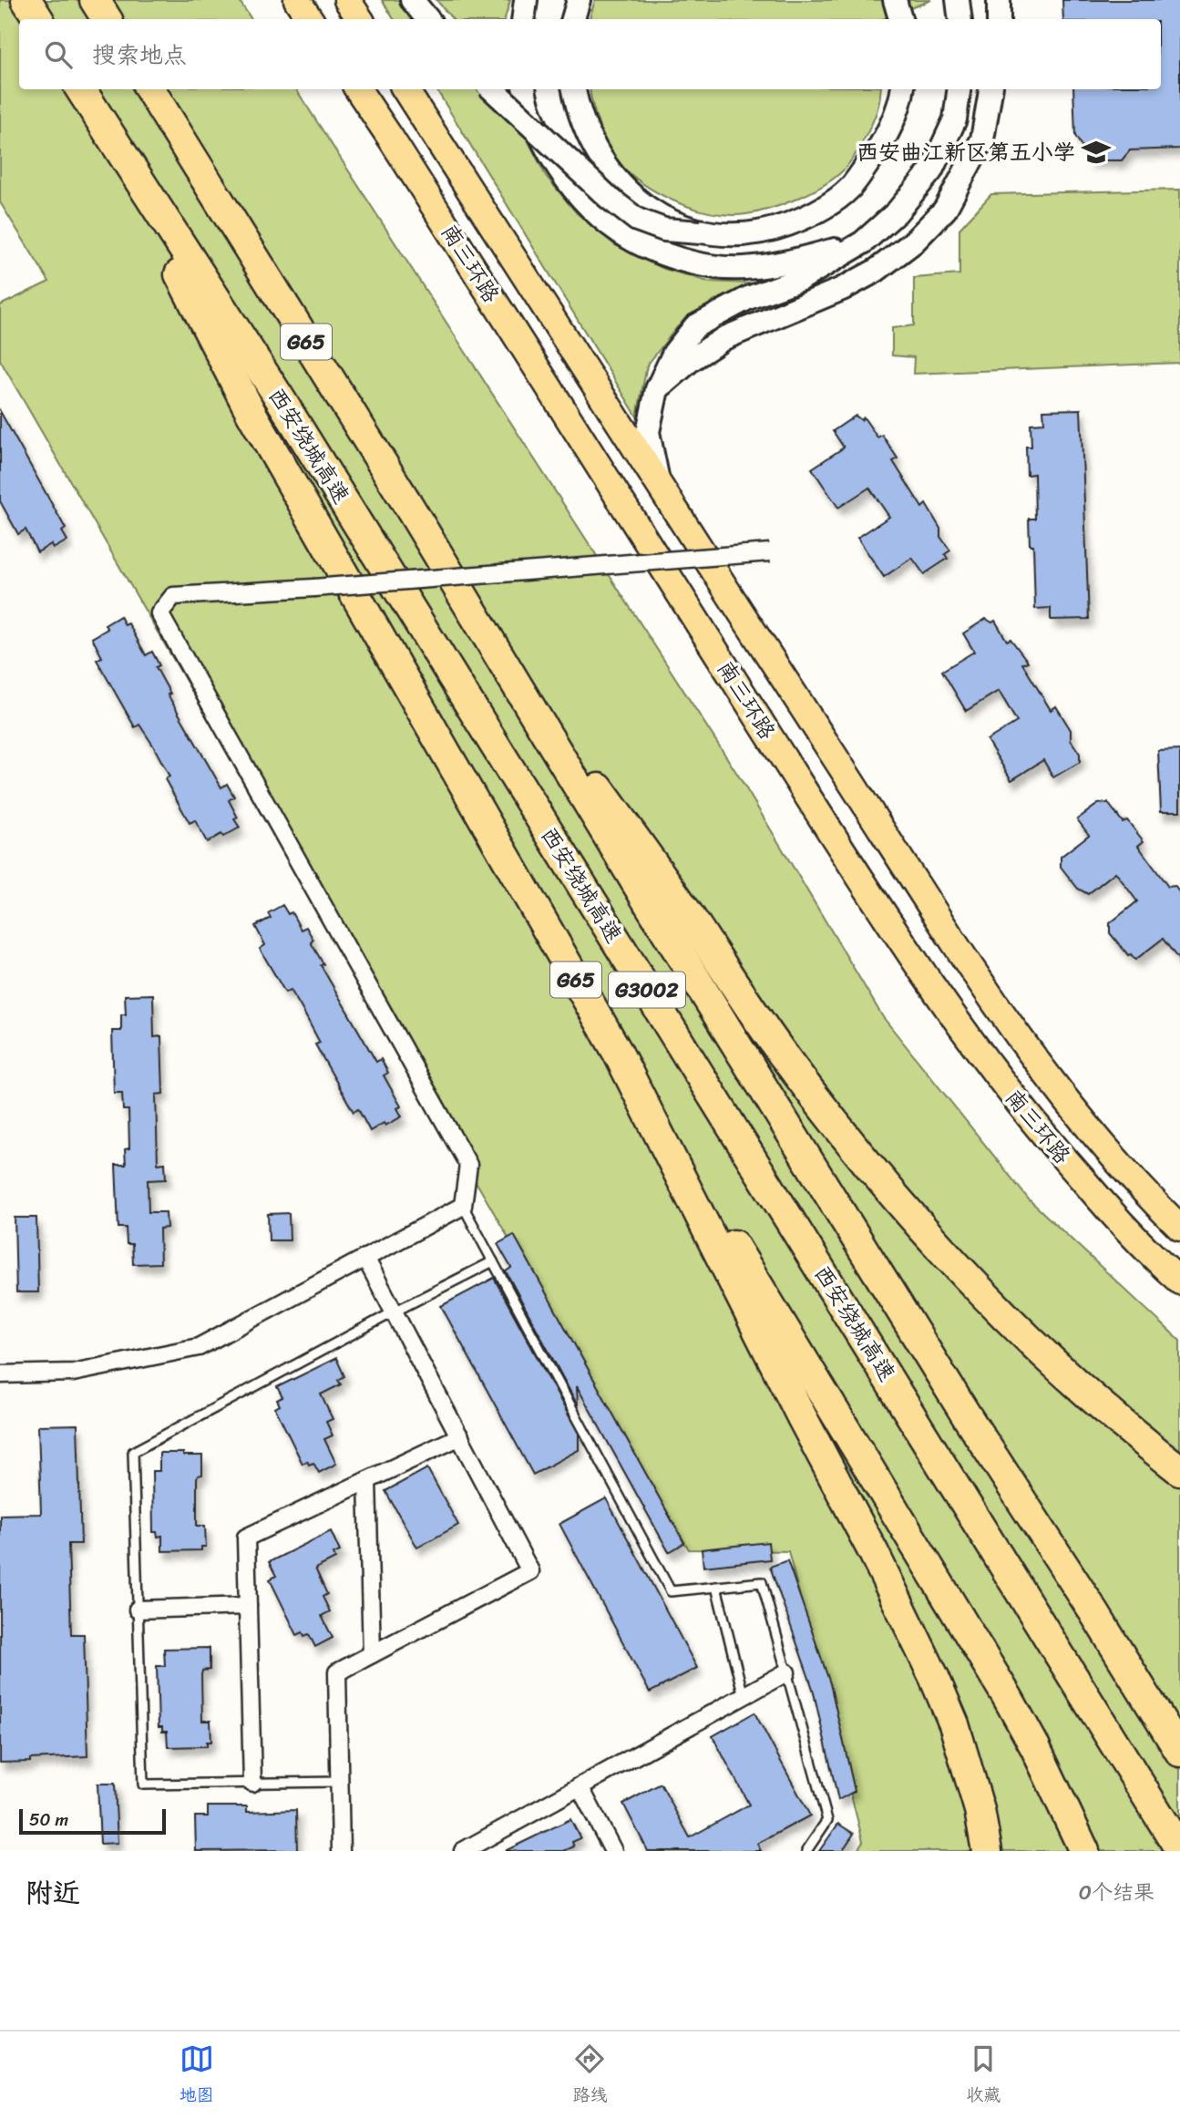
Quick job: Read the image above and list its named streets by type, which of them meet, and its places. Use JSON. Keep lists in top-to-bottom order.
{
  "streets": {
    "highway": [
      "南三环路",
      "G65",
      "西安绕城高速",
      "G3002"
    ]
  },
  "crossings": [
    ["G65", "西安绕城高速"]
  ],
  "places": {
    "school or university": ["西安曲江新区第五小学"]
  },
  "scale_bar": "50 m",
  "page": {
    "search": "搜索地点",
    "scale": "50 m",
    "heading": ["附近", "0个结果"],
    "nav": ["地图", "路线", "收藏"]
  }
}
